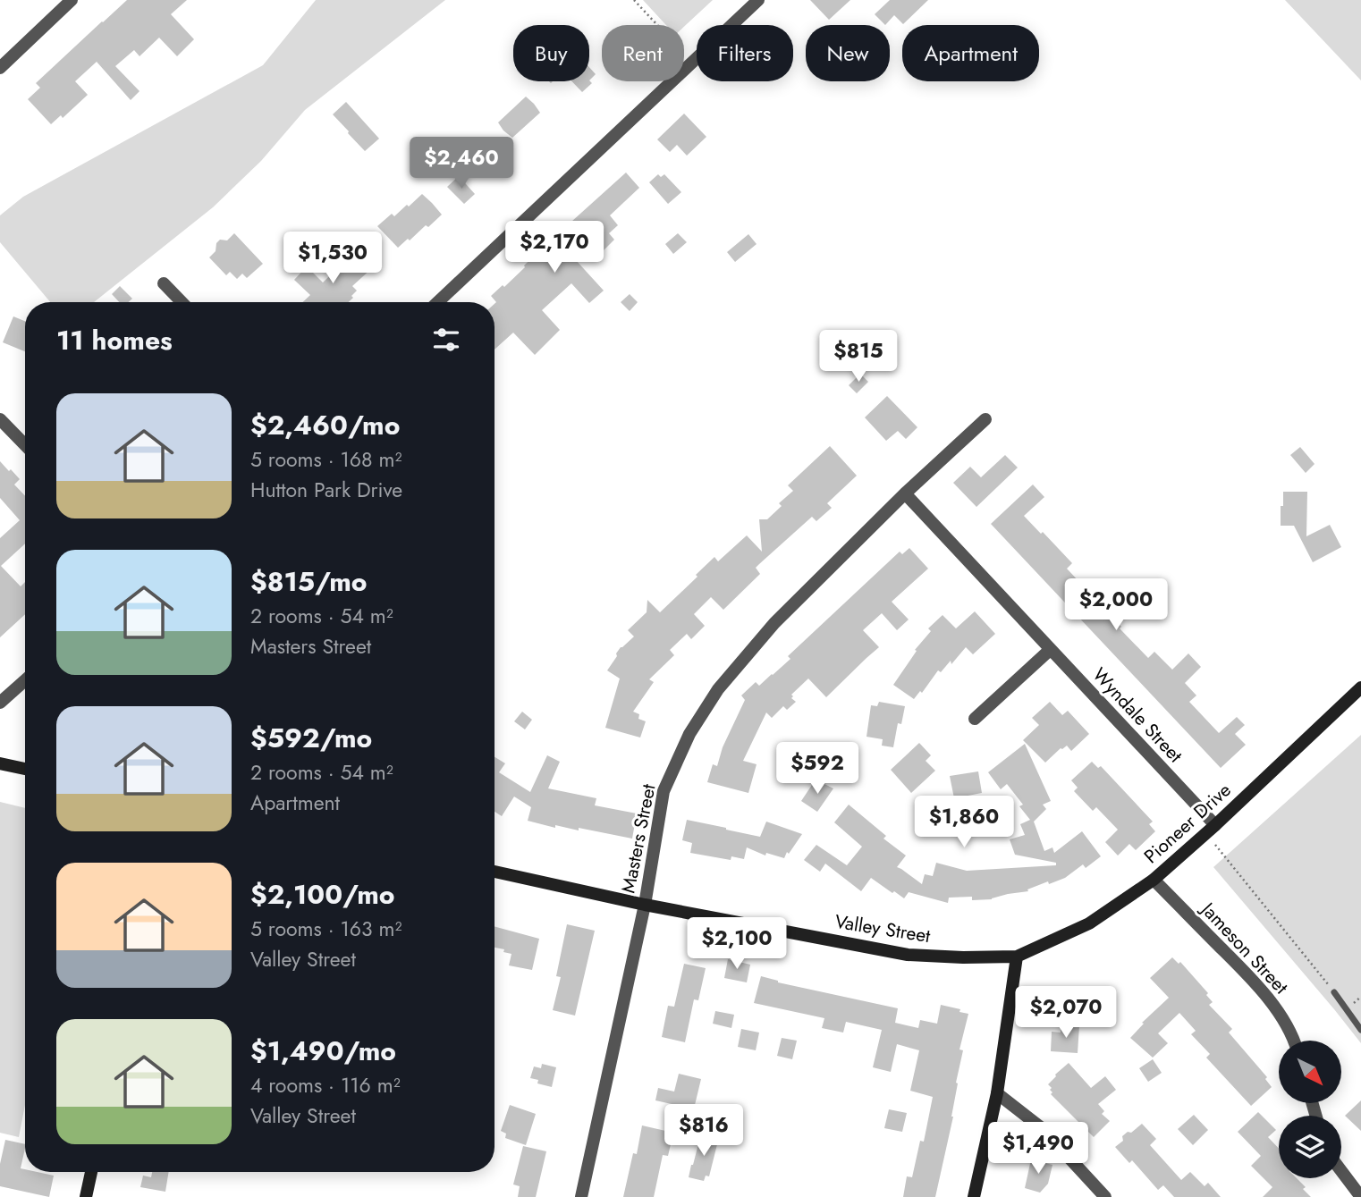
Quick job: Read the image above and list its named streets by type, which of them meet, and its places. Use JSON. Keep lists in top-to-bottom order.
{
  "streets": {
    "street": [
      "Wyndale Street",
      "Pioneer Drive",
      "Masters Street",
      "Valley Street",
      "Jameson Street"
    ]
  },
  "crossings": [
    ["Wyndale Street", "Pioneer Drive"],
    ["Wyndale Street", "Masters Street"],
    ["Pioneer Drive", "Valley Street"],
    ["Pioneer Drive", "Jameson Street"],
    ["Masters Street", "Valley Street"]
  ],
  "north": "bottom right",
  "page": {
    "chip": [
      "Buy",
      "Rent",
      "Filters",
      "New",
      "Apartment"
    ],
    "price": [
      "$2,460",
      "$2,170",
      "$1,530",
      "$815",
      "$2,000",
      "$592",
      "$1,860",
      "$2,100",
      "$2,070",
      "$816",
      "$1,490"
    ],
    "heading": "11 homes",
    "list": [
      {
        "name": "$2,460/mo",
        "note": "5 rooms · 168 m² · Hutton Park Drive"
      },
      {
        "name": "$815/mo",
        "note": "2 rooms · 54 m² · Masters Street"
      },
      {
        "name": "$592/mo",
        "note": "2 rooms · 54 m² · Apartment"
      },
      {
        "name": "$2,100/mo",
        "note": "5 rooms · 163 m² · Valley Street"
      },
      {
        "name": "$1,490/mo",
        "note": "4 rooms · 116 m² · Valley Street"
      }
    ]
  }
}
